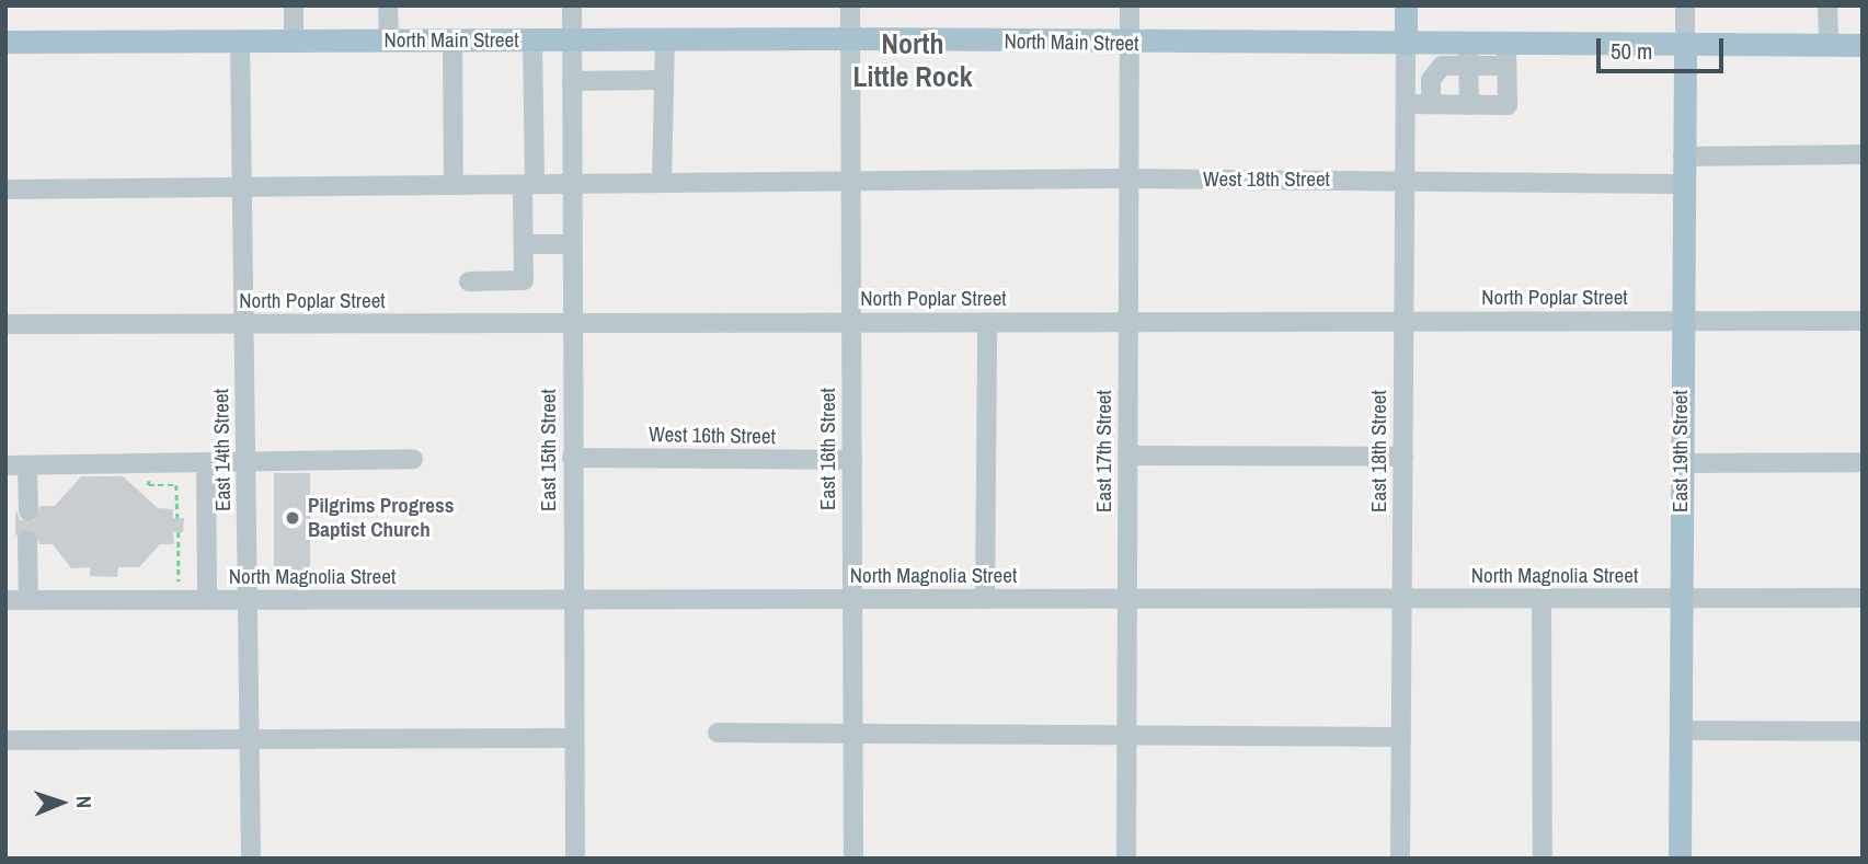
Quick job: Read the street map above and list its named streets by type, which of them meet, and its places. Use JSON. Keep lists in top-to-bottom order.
{
  "streets": {
    "main road": ["North Main Street", "East 19th Street"],
    "street": [
      "West 18th Street",
      "North Poplar Street",
      "West 16th Street",
      "East 16th Street",
      "East 14th Street",
      "East 15th Street",
      "East 17th Street",
      "East 18th Street",
      "North Magnolia Street"
    ]
  },
  "crossings": [
    ["North Main Street", "East 16th Street"],
    ["North Main Street", "East 14th Street"],
    ["North Main Street", "East 15th Street"],
    ["North Main Street", "East 17th Street"],
    ["North Main Street", "East 18th Street"],
    ["North Main Street", "East 19th Street"],
    ["West 18th Street", "East 16th Street"],
    ["West 18th Street", "East 14th Street"],
    ["West 18th Street", "East 15th Street"],
    ["West 18th Street", "East 17th Street"],
    ["West 18th Street", "East 18th Street"],
    ["West 18th Street", "East 19th Street"],
    ["North Poplar Street", "East 16th Street"],
    ["North Poplar Street", "East 14th Street"],
    ["North Poplar Street", "East 15th Street"],
    ["North Poplar Street", "East 17th Street"],
    ["North Poplar Street", "East 18th Street"],
    ["North Poplar Street", "East 19th Street"],
    ["West 16th Street", "East 16th Street"],
    ["West 16th Street", "East 15th Street"],
    ["East 16th Street", "North Magnolia Street"],
    ["East 14th Street", "North Magnolia Street"],
    ["East 15th Street", "North Magnolia Street"],
    ["East 17th Street", "North Magnolia Street"],
    ["East 18th Street", "North Magnolia Street"],
    ["East 19th Street", "North Magnolia Street"]
  ],
  "districts": ["North Little Rock"],
  "places": ["Pilgrims Progress Baptist Church"],
  "scale_bar": "50 m",
  "north": "right"
}
